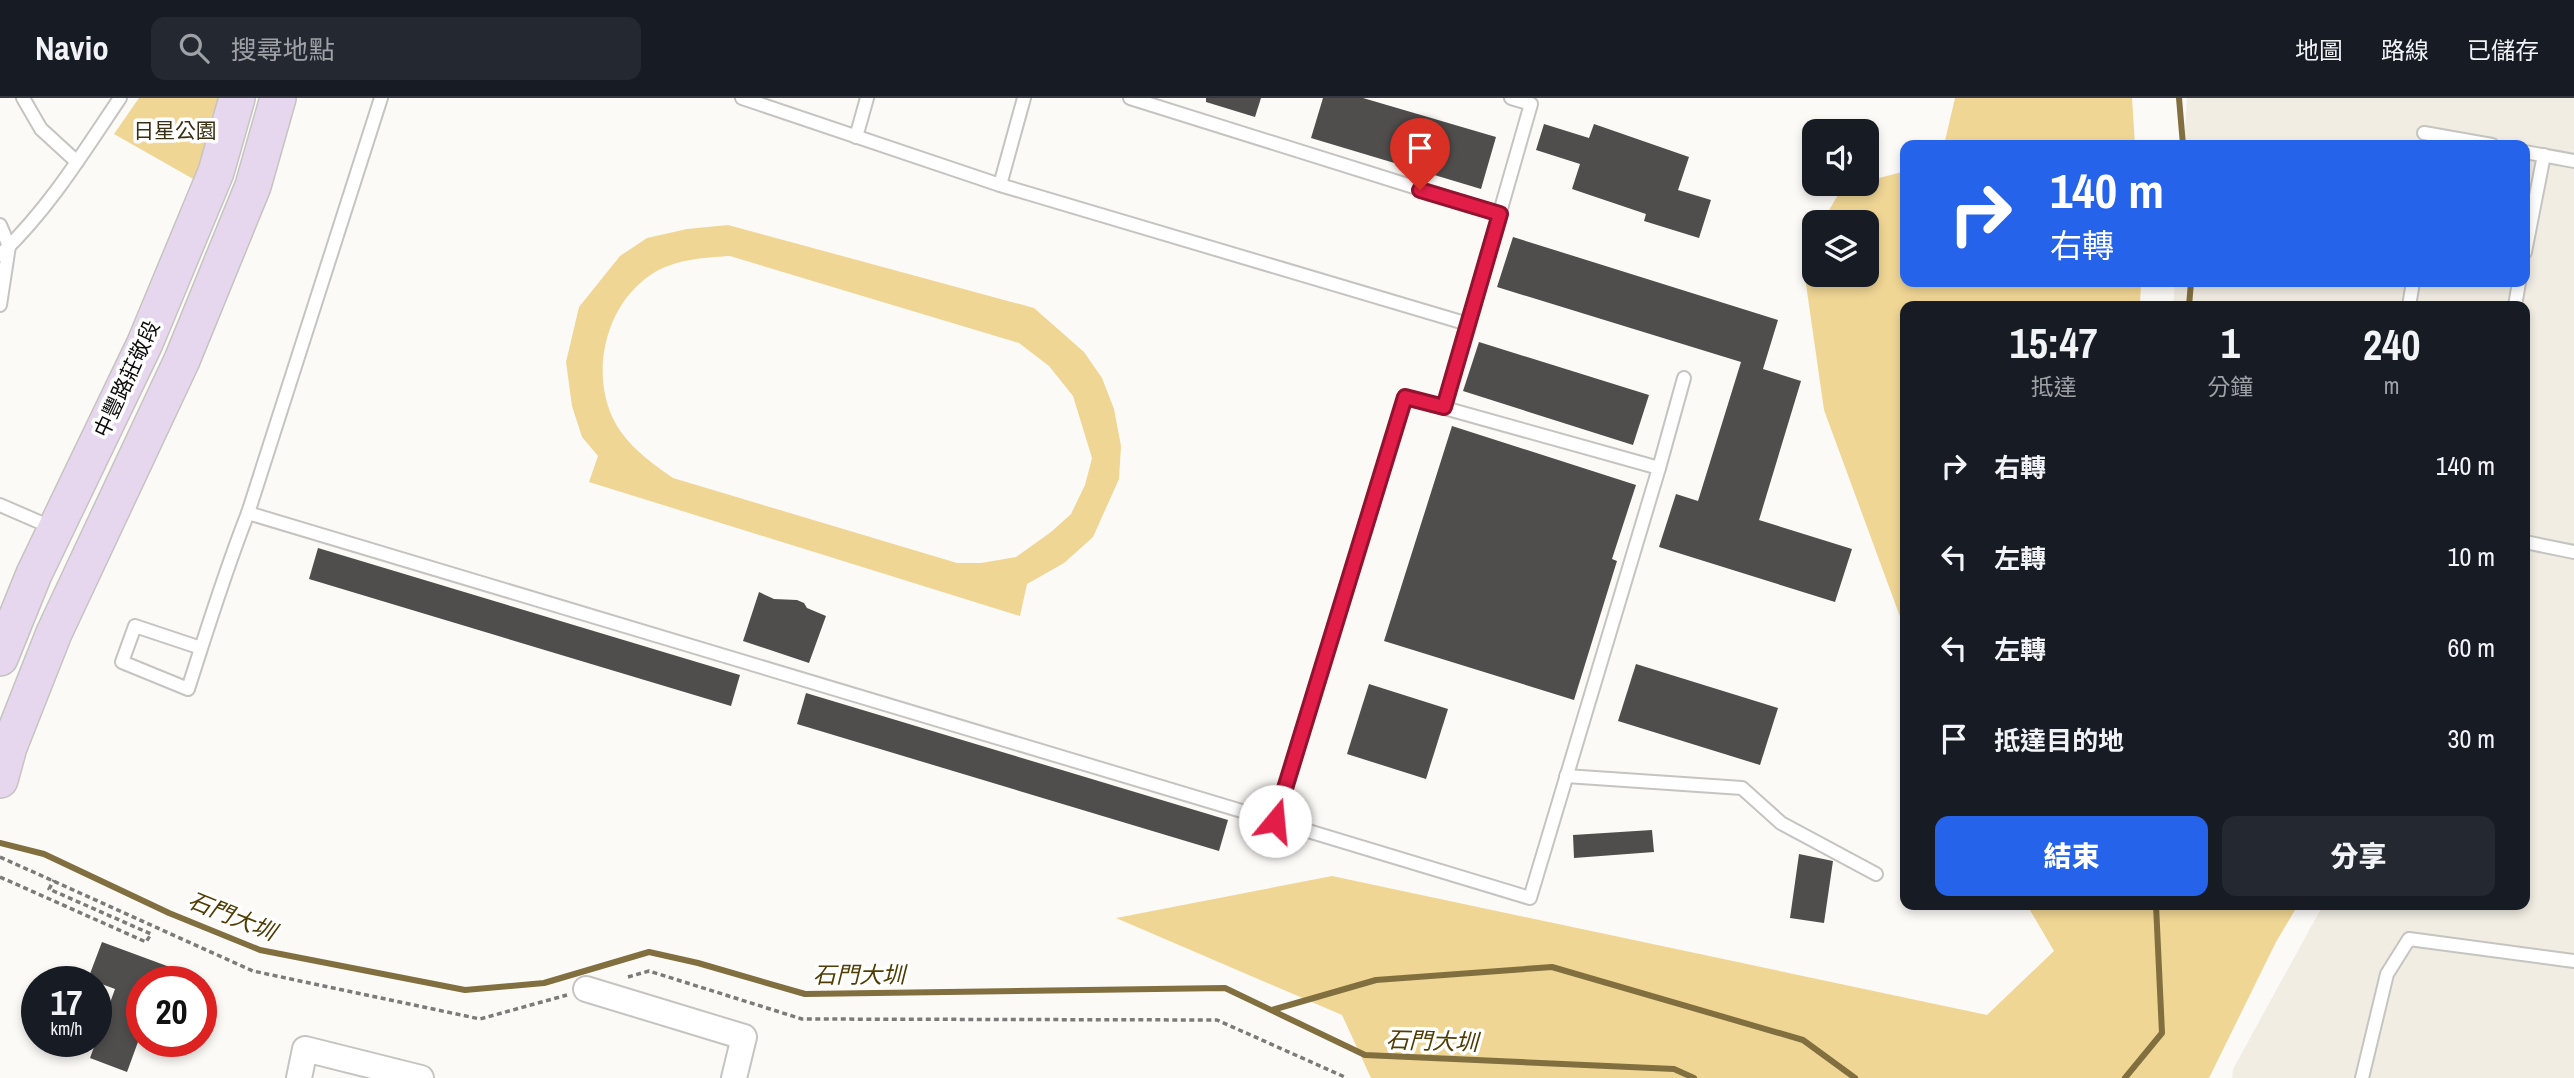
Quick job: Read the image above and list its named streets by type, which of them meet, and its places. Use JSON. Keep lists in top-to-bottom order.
{
  "streets": {
    "main road": ["中豐路莊敬段"]
  },
  "water": ["石門大圳"],
  "parks": ["日星公園"],
  "page": {
    "header": "Navio",
    "search": "搜尋地點",
    "nav": ["地圖", "路線", "已儲存"],
    "turn": ["140 m", "右轉"],
    "eta": [
      "15:47",
      "抵達",
      "1",
      "分鐘",
      "240",
      "m"
    ],
    "list": [
      {
        "name": "右轉",
        "value": "140 m"
      },
      {
        "name": "左轉",
        "value": "10 m"
      },
      {
        "name": "左轉",
        "value": "60 m"
      },
      {
        "name": "抵達目的地",
        "value": "30 m"
      }
    ],
    "buttons": ["結束", "分享"],
    "speed": "17 km/h",
    "limit": "20"
  }
}
